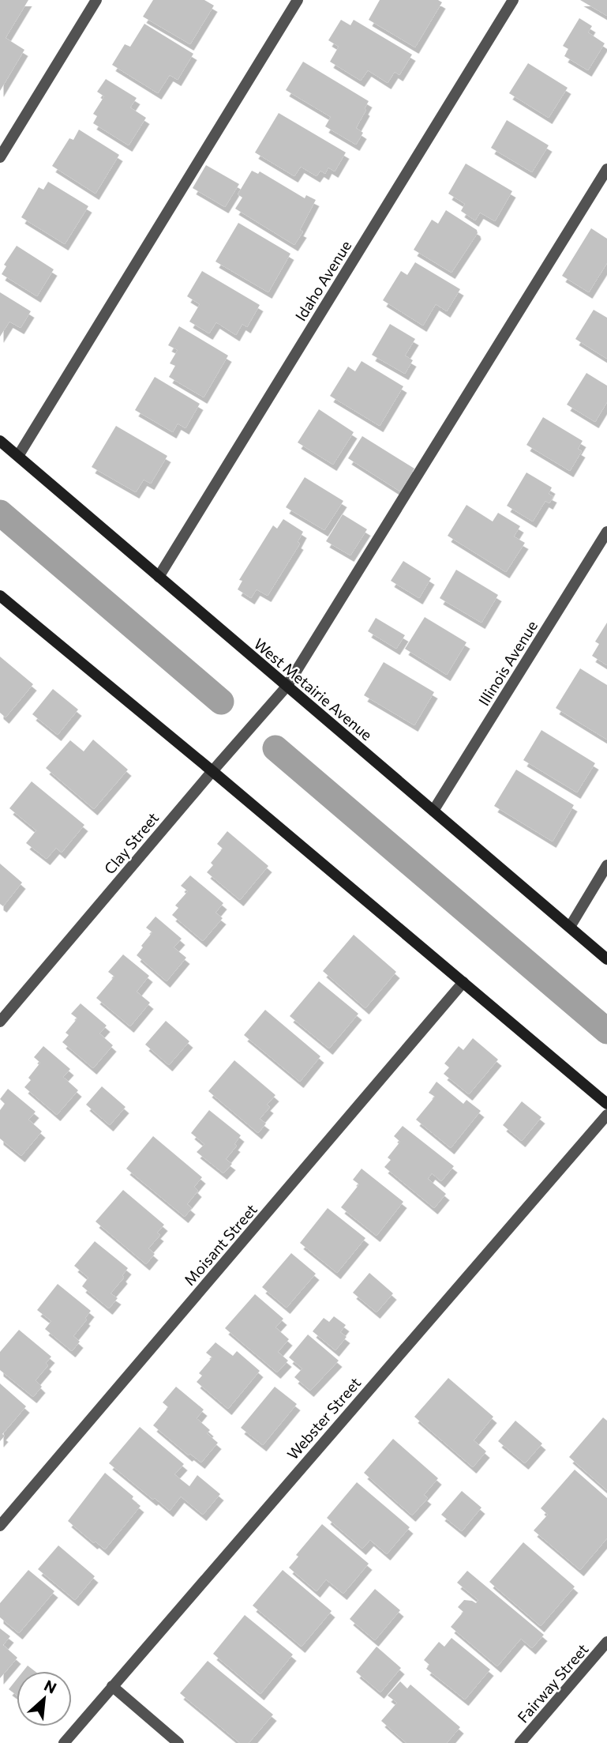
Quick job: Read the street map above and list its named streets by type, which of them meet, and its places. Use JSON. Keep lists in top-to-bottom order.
{
  "streets": {
    "main road": ["West Metairie Avenue"],
    "street": [
      "Idaho Avenue",
      "Illinois Avenue",
      "Clay Street",
      "Moisant Street",
      "Webster Street",
      "Fairway Street"
    ]
  },
  "crossings": [
    ["Idaho Avenue", "West Metairie Avenue"],
    ["Illinois Avenue", "West Metairie Avenue"],
    ["West Metairie Avenue", "Clay Street"]
  ],
  "north": "top right"
}
